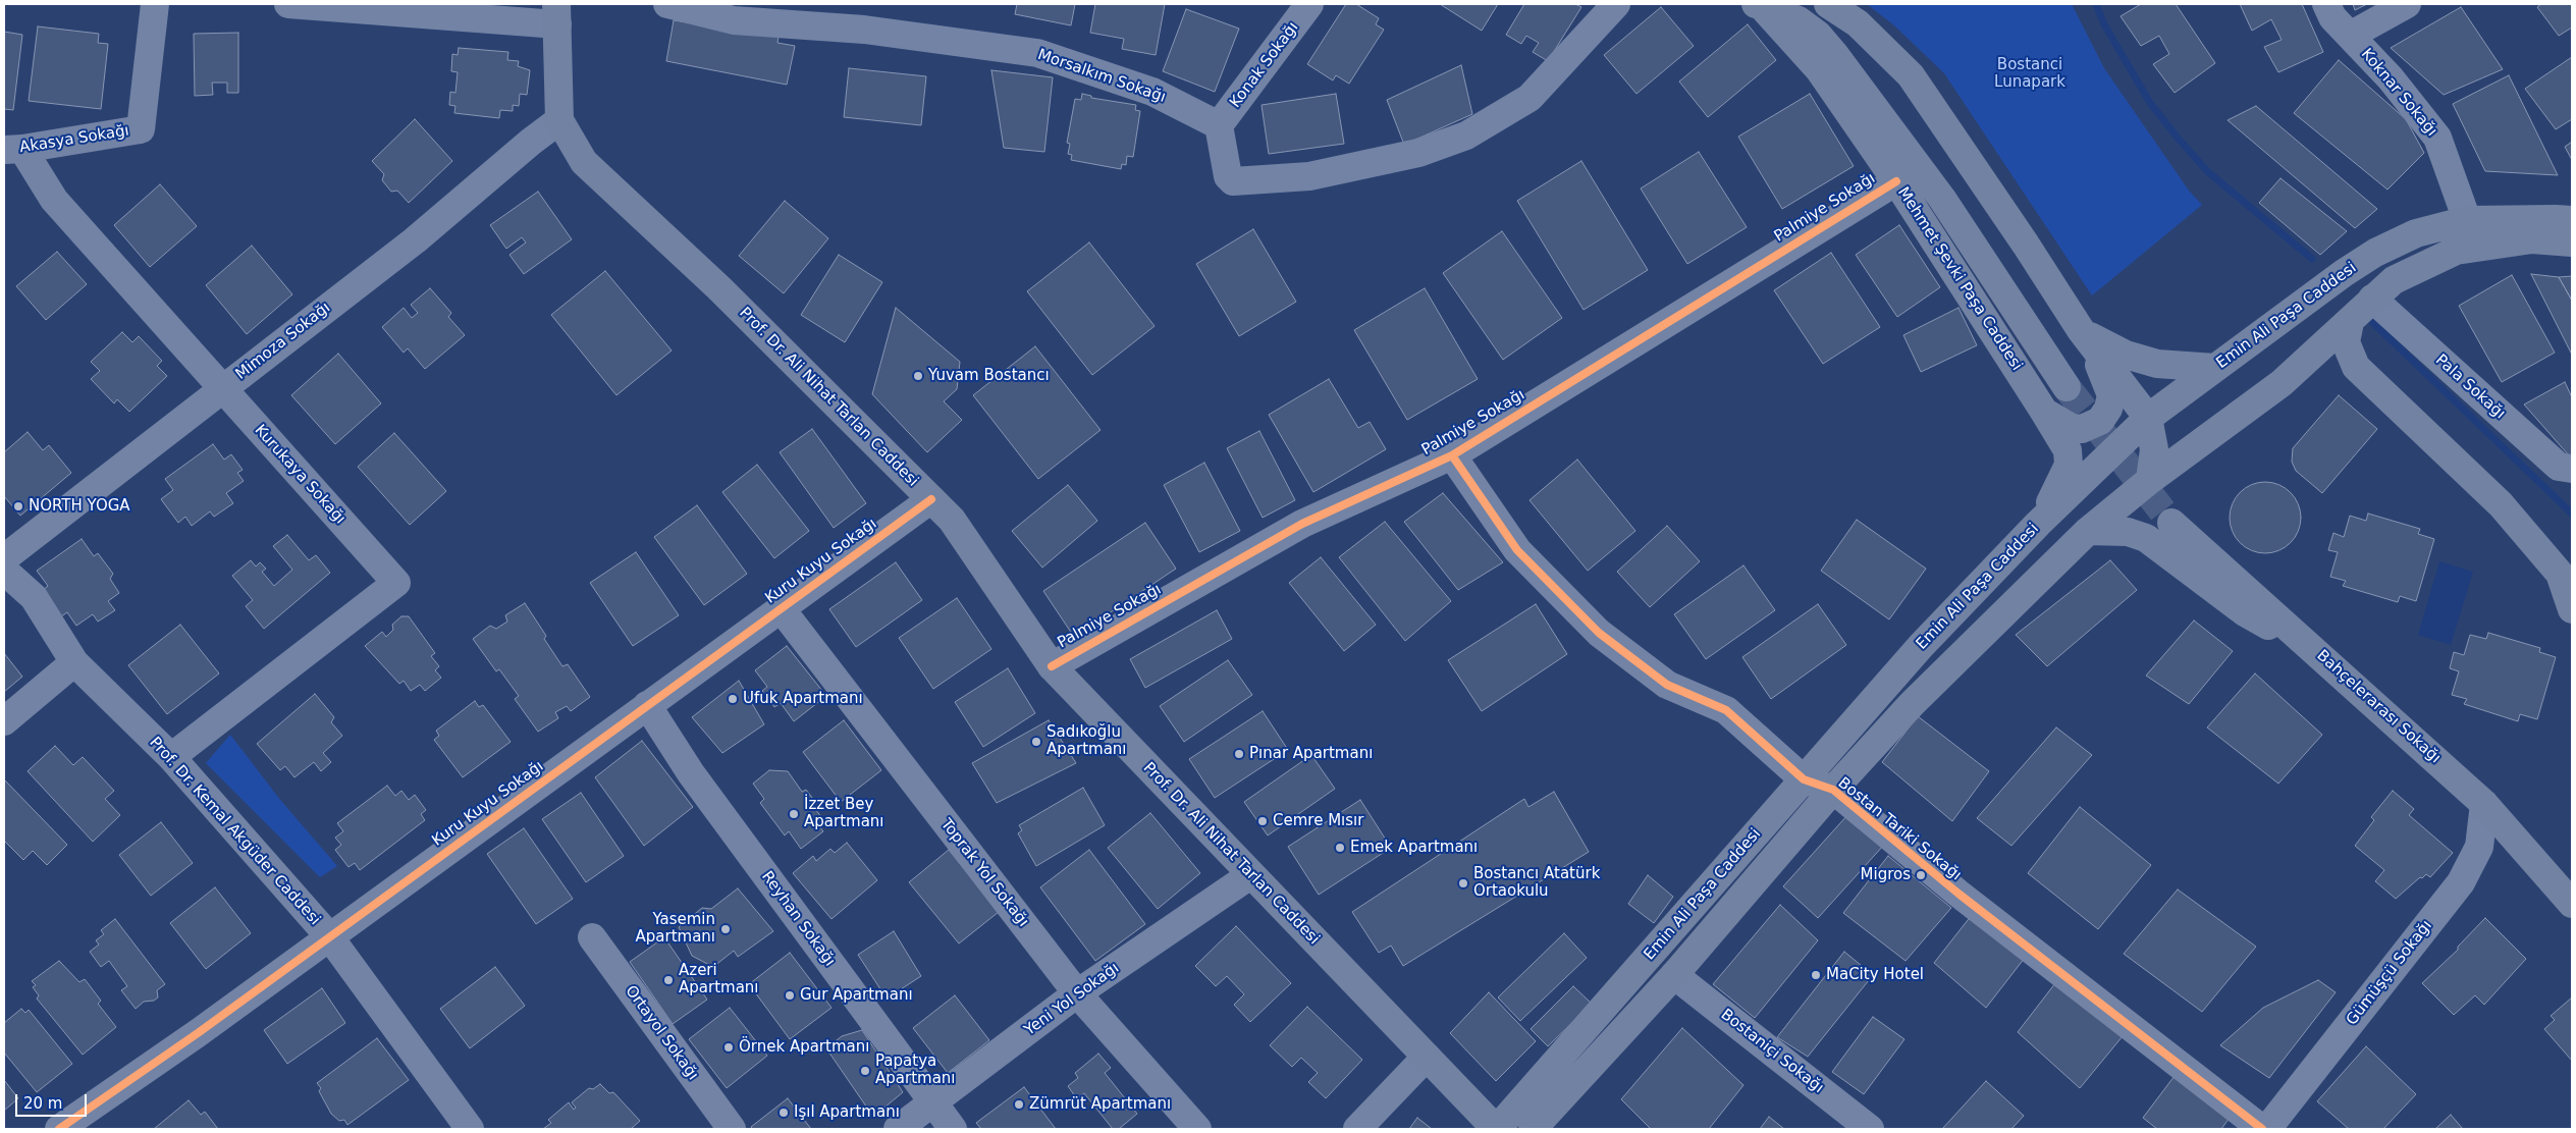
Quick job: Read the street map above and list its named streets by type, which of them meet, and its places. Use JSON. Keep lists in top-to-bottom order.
{
  "streets": {
    "main road": [
      "Mehmet Şevki Paşa Caddesi",
      "Emin Ali Paşa Caddesi",
      "Prof. Dr. Ali Nihat Tarlan Caddesi",
      "Bahçelerarası Sokağı"
    ],
    "street": [
      "Konak Sokağı",
      "Morsalkım Sokağı",
      "Koknar Sokağı",
      "Akasya Sokağı",
      "Palmiye Sokağı",
      "Mimoza Sokağı",
      "Pala Sokağı",
      "Kurukaya Sokağı",
      "Kuru Kuyu Sokağı",
      "Bostan Tariki Sokağı",
      "Prof. Dr. Kemal Akgüder Caddesi",
      "Toprak Yol Sokağı",
      "Reyhan Sokağı",
      "Gümüşçü Sokağı",
      "Yeni Yol Sokağı",
      "Ortayol Sokağı",
      "Bostaniçi Sokağı"
    ]
  },
  "crossings": [
    ["Konak Sokağı", "Morsalkım Sokağı"],
    ["Koknar Sokağı", "Emin Ali Paşa Caddesi"],
    ["Akasya Sokağı", "Kurukaya Sokağı"],
    ["Palmiye Sokağı", "Mehmet Şevki Paşa Caddesi"],
    ["Palmiye Sokağı", "Prof. Dr. Ali Nihat Tarlan Caddesi"],
    ["Palmiye Sokağı", "Bostan Tariki Sokağı"],
    ["Mehmet Şevki Paşa Caddesi", "Emin Ali Paşa Caddesi"],
    ["Emin Ali Paşa Caddesi", "Pala Sokağı"],
    ["Emin Ali Paşa Caddesi", "Prof. Dr. Ali Nihat Tarlan Caddesi"],
    ["Emin Ali Paşa Caddesi", "Bostan Tariki Sokağı"],
    ["Emin Ali Paşa Caddesi", "Bostaniçi Sokağı"],
    ["Mimoza Sokağı", "Prof. Dr. Ali Nihat Tarlan Caddesi"],
    ["Mimoza Sokağı", "Kurukaya Sokağı"],
    ["Prof. Dr. Ali Nihat Tarlan Caddesi", "Kuru Kuyu Sokağı"],
    ["Prof. Dr. Ali Nihat Tarlan Caddesi", "Yeni Yol Sokağı"],
    ["Kurukaya Sokağı", "Prof. Dr. Kemal Akgüder Caddesi"],
    ["Kuru Kuyu Sokağı", "Prof. Dr. Kemal Akgüder Caddesi"],
    ["Kuru Kuyu Sokağı", "Toprak Yol Sokağı"],
    ["Kuru Kuyu Sokağı", "Reyhan Sokağı"],
    ["Bahçelerarası Sokağı", "Gümüşçü Sokağı"],
    ["Toprak Yol Sokağı", "Yeni Yol Sokağı"],
    ["Reyhan Sokağı", "Yeni Yol Sokağı"]
  ],
  "parks": ["Bostanci Lunapark"],
  "places": [
    "Yuvam Bostancı",
    "NORTH YOGA",
    "Ufuk Apartmanı",
    "Sadıkoğlu Apartmanı",
    "Pınar Apartmanı",
    "İzzet Bey Apartmanı",
    "Cemre Mısır",
    "Emek Apartmanı",
    "Migros",
    "Bostancı Atatürk Ortaokulu",
    "Yasemin Apartmanı",
    "MaCity Hotel",
    "Azeri Apartmanı",
    "Gur Apartmanı",
    "Örnek Apartmanı",
    "Papatya Apartmanı",
    "Zümrüt Apartmanı",
    "Işıl Apartmanı"
  ],
  "scale_bar": "20 m"
}
